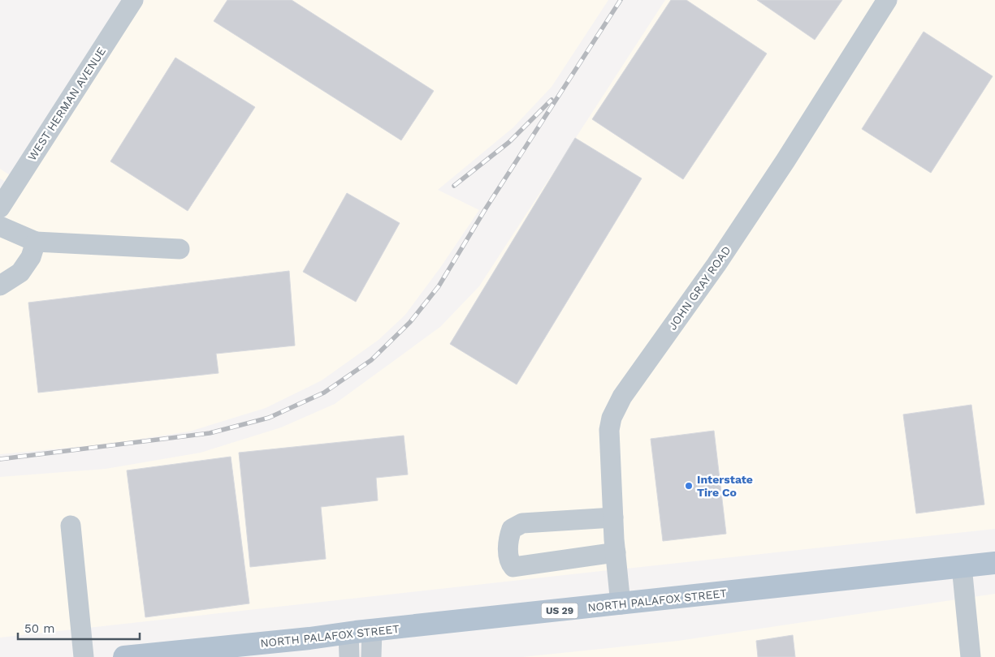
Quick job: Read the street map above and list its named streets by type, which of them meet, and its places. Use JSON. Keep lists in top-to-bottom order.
{
  "streets": {
    "main road": ["NORTH PALAFOX STREET", "US 29"],
    "street": ["WEST HERMAN AVENUE", "JOHN GRAY ROAD"]
  },
  "crossings": [
    ["JOHN GRAY ROAD", "NORTH PALAFOX STREET"]
  ],
  "places": ["Interstate Tire Co"],
  "scale_bar": "50 m"
}
